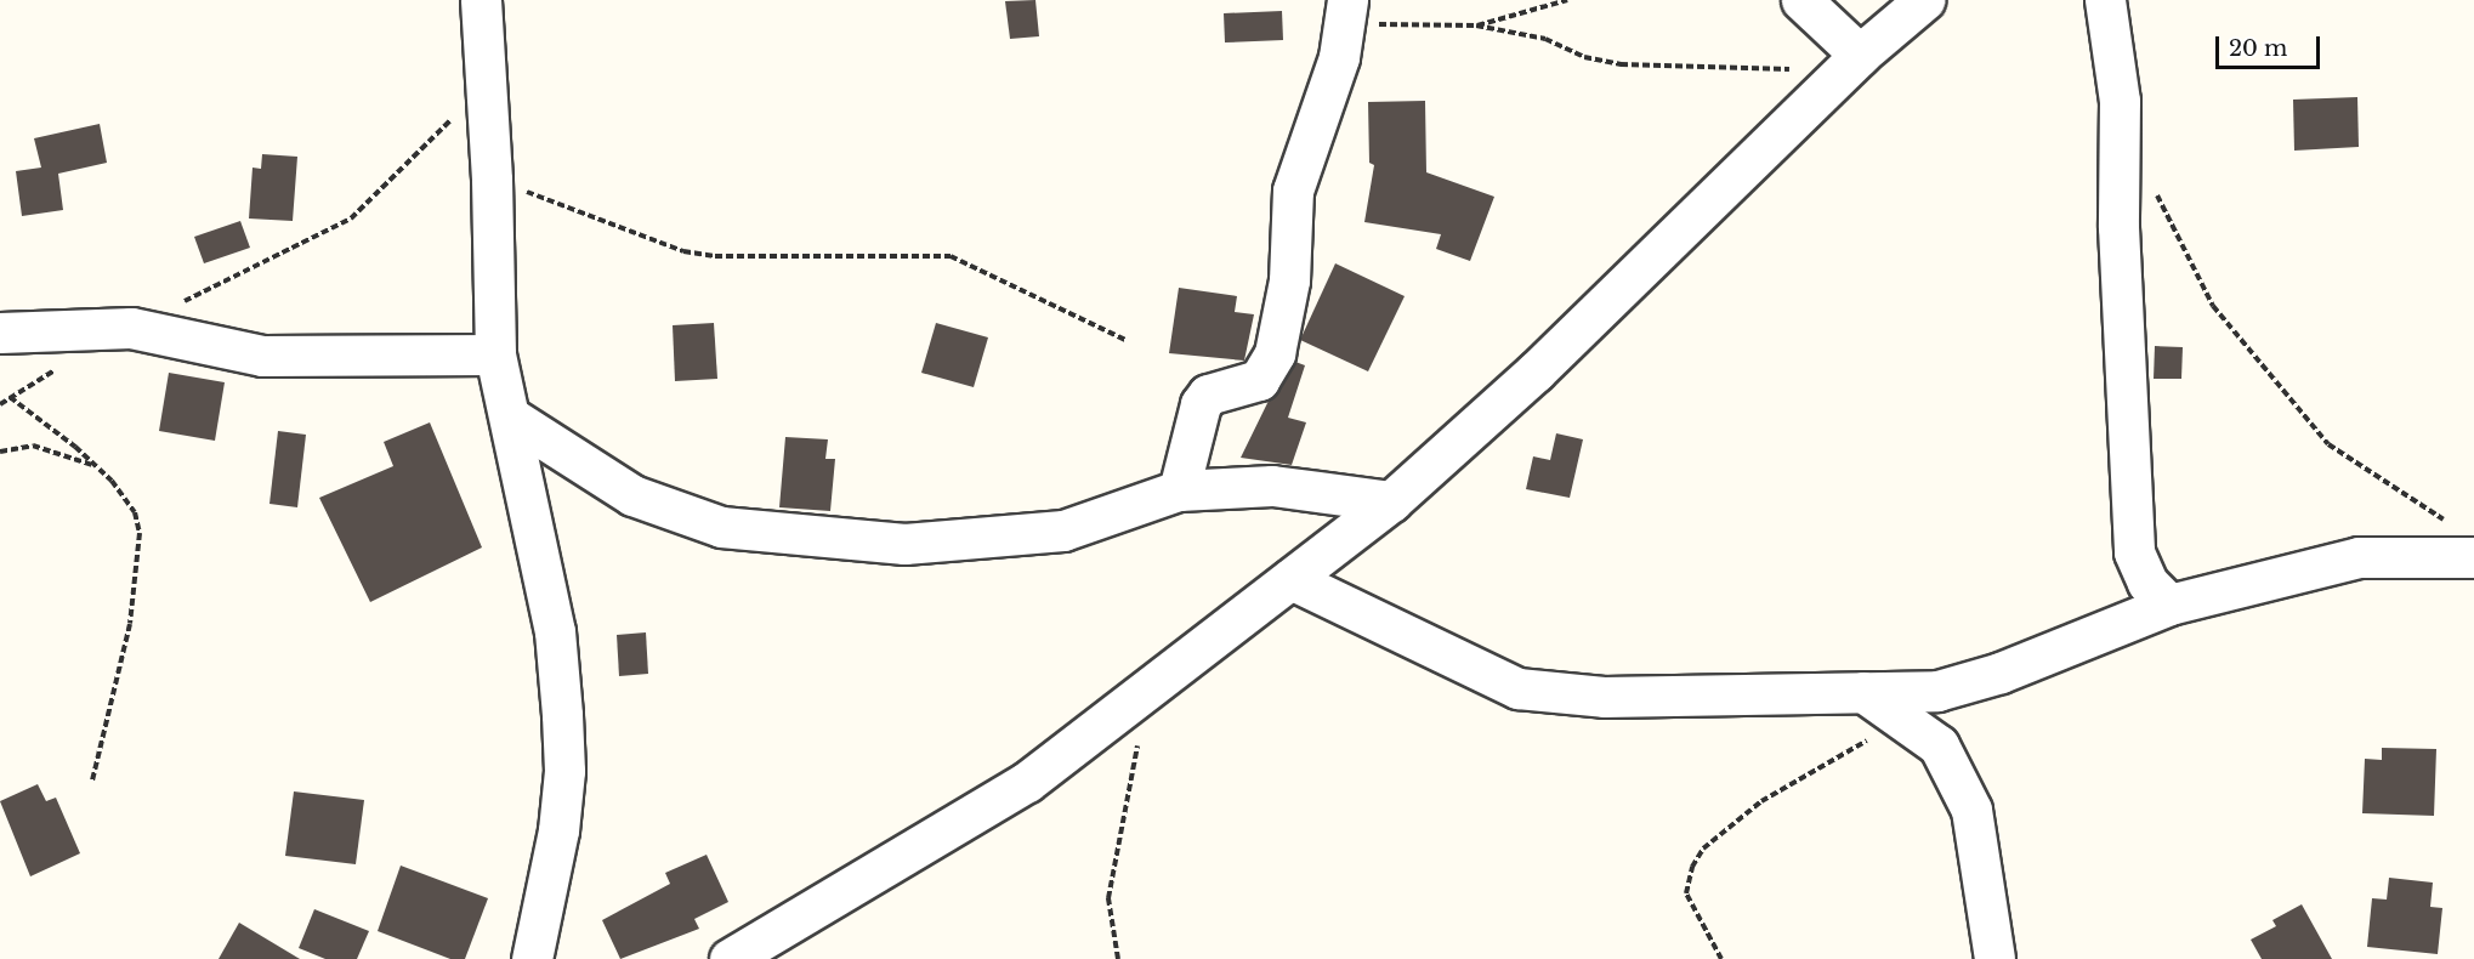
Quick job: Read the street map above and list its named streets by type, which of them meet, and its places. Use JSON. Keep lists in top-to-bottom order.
{
  "scale_bar": "20 m"
}
